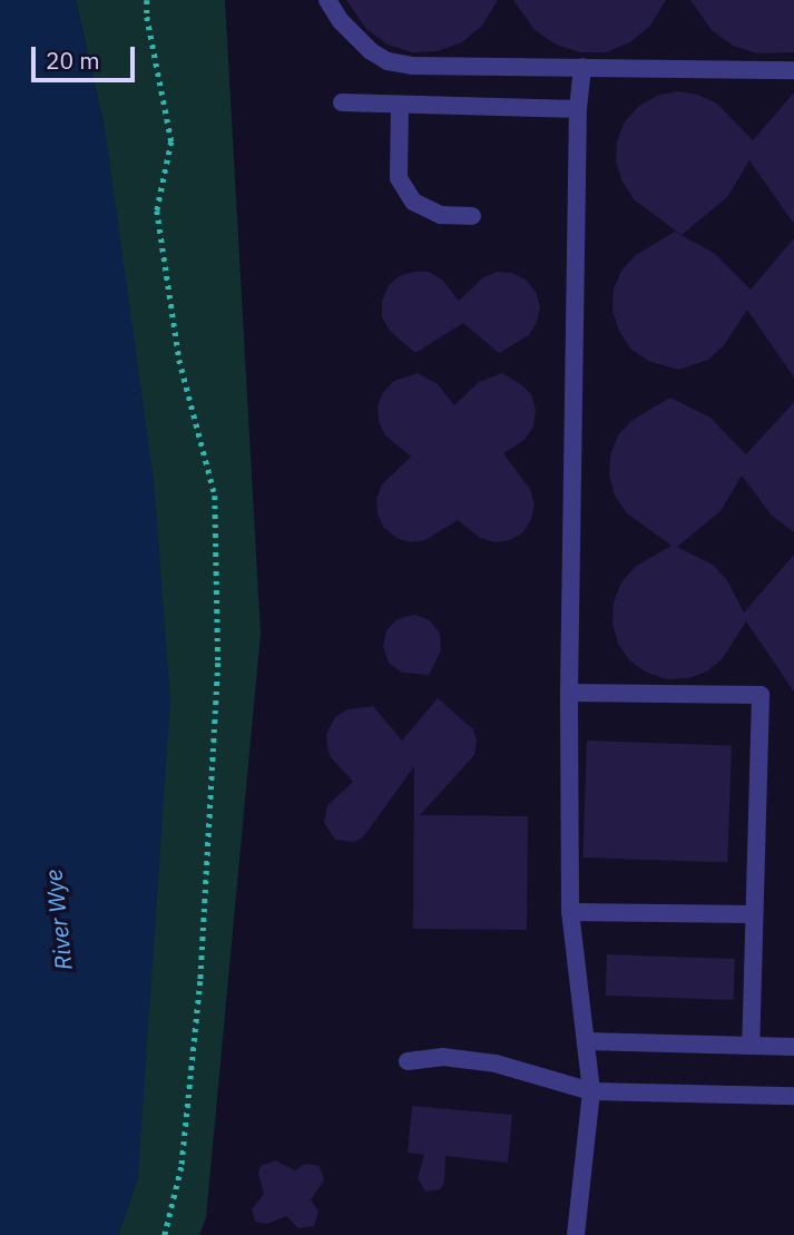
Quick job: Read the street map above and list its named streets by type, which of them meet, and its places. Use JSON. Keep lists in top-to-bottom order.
{
  "water": ["River Wye"],
  "scale_bar": "20 m"
}
